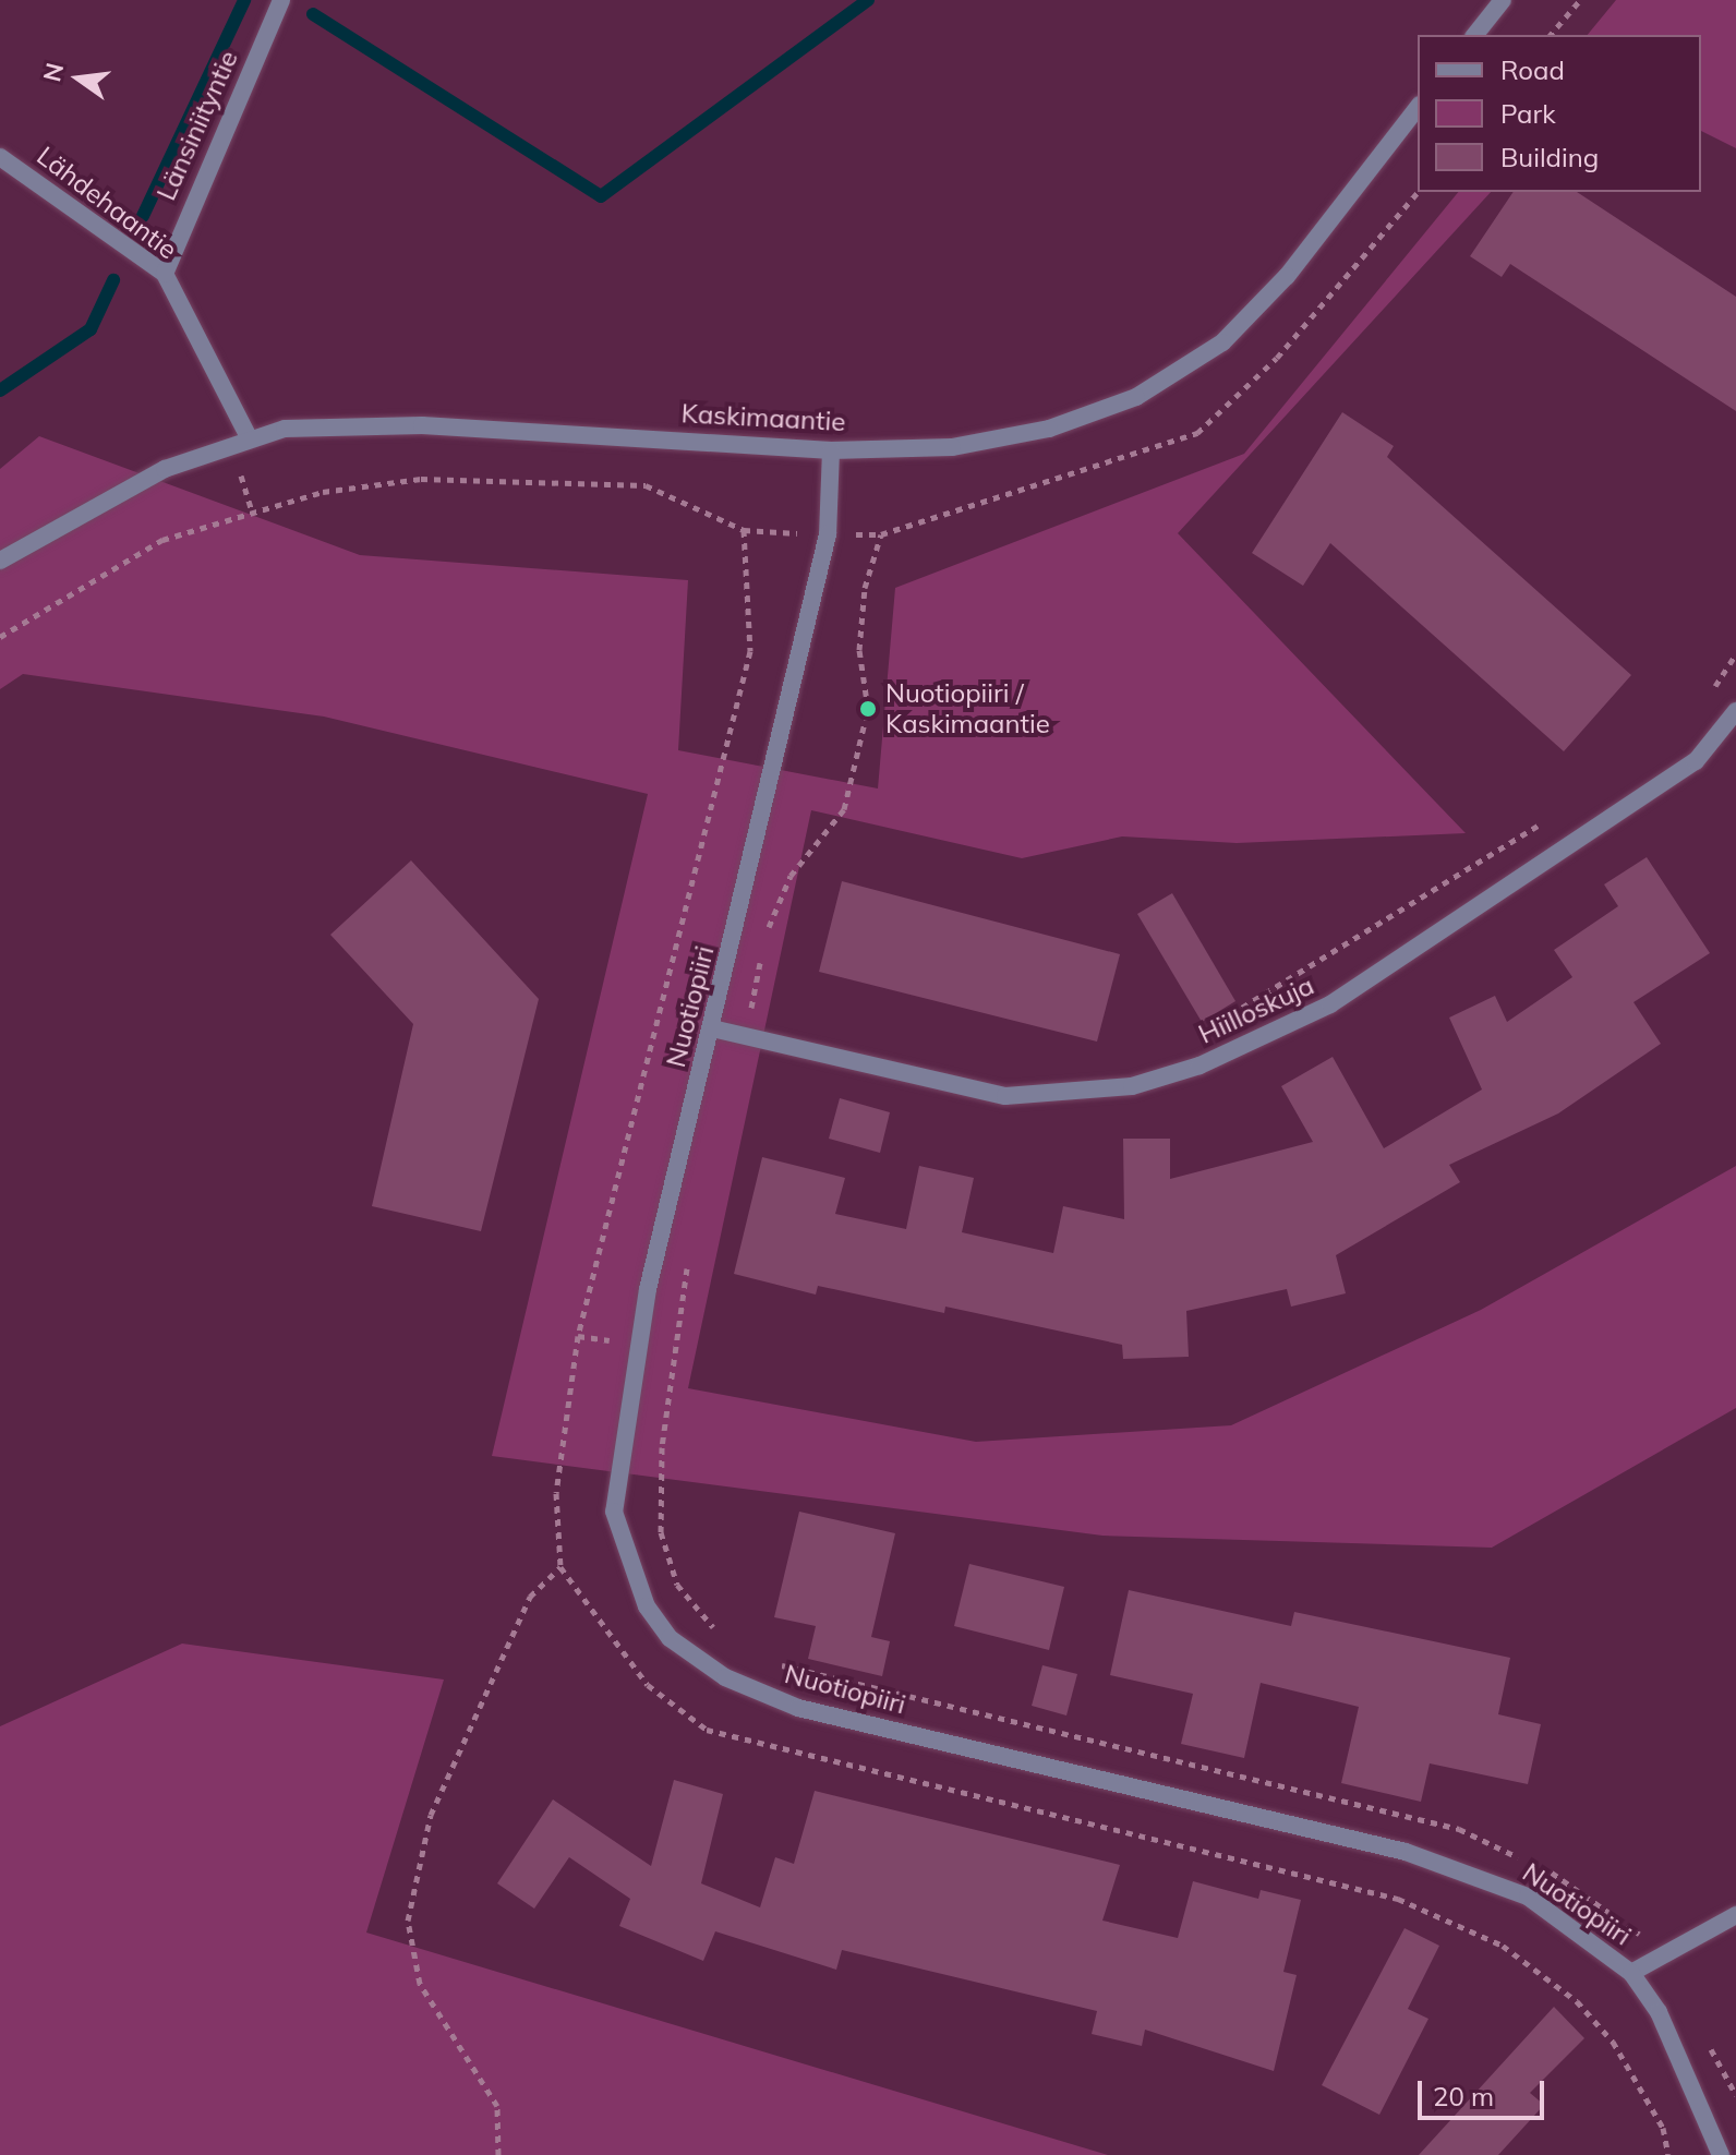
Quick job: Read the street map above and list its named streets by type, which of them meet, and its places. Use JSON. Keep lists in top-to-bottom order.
{
  "streets": {
    "street": [
      "Länsiniityntie",
      "Lähdehaantie",
      "Kaskimaantie",
      "Nuotiopiiri",
      "Hiilloskuja"
    ]
  },
  "crossings": [
    ["Länsiniityntie", "Lähdehaantie"],
    ["Lähdehaantie", "Kaskimaantie"],
    ["Kaskimaantie", "Nuotiopiiri"],
    ["Nuotiopiiri", "Hiilloskuja"]
  ],
  "places": ["Nuotiopiiri / Kaskimaantie"],
  "legend": ["Road", "Park", "Building"],
  "scale_bar": "20 m",
  "north": "left"
}
